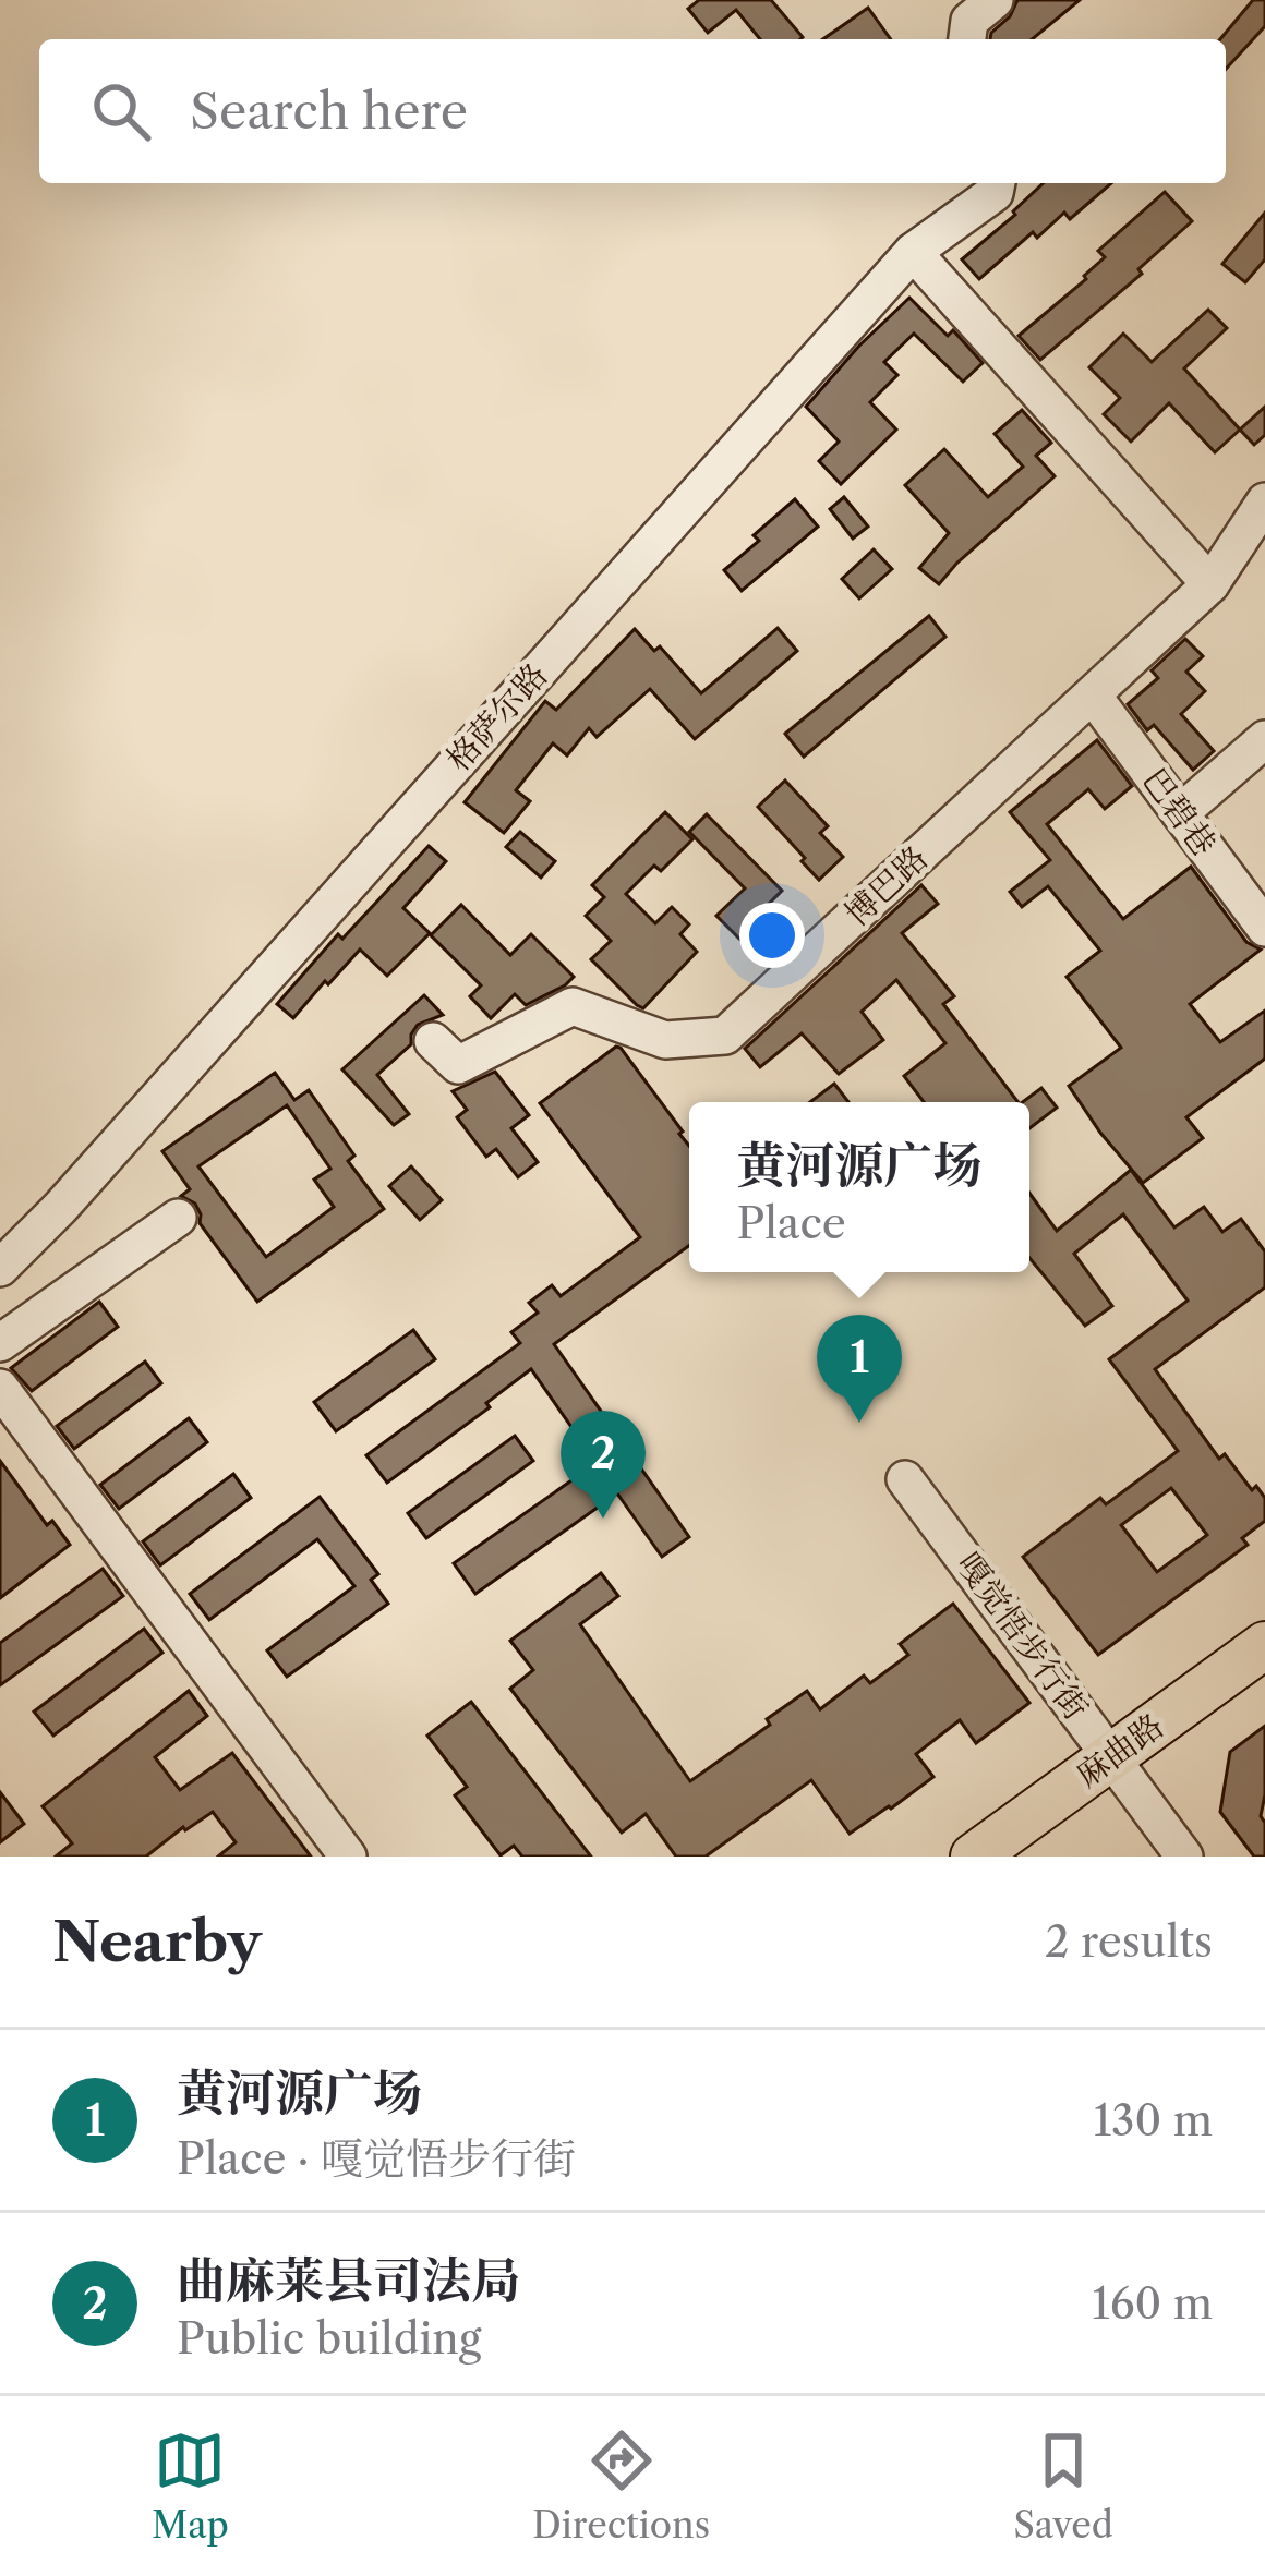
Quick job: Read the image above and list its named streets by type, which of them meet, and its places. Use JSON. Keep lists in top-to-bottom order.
{
  "streets": {
    "main road": ["麻曲路"],
    "street": [
      "格萨尔路",
      "巴碧巷",
      "博巴路",
      "嘎觉悟步行街"
    ]
  },
  "crossings": [
    ["巴碧巷", "博巴路"],
    ["嘎觉悟步行街", "麻曲路"]
  ],
  "page": {
    "search": "Search here",
    "popup": ["黄河源广场", "Place"],
    "pins": ["1", "2"],
    "heading": ["Nearby", "2 results"],
    "list": [
      {
        "mark": "1",
        "name": "黄河源广场",
        "note": "Place · 嘎觉悟步行街",
        "value": "130 m"
      },
      {
        "mark": "2",
        "name": "曲麻莱县司法局",
        "note": "Public building",
        "value": "160 m"
      }
    ],
    "nav": ["Map", "Directions", "Saved"]
  }
}
